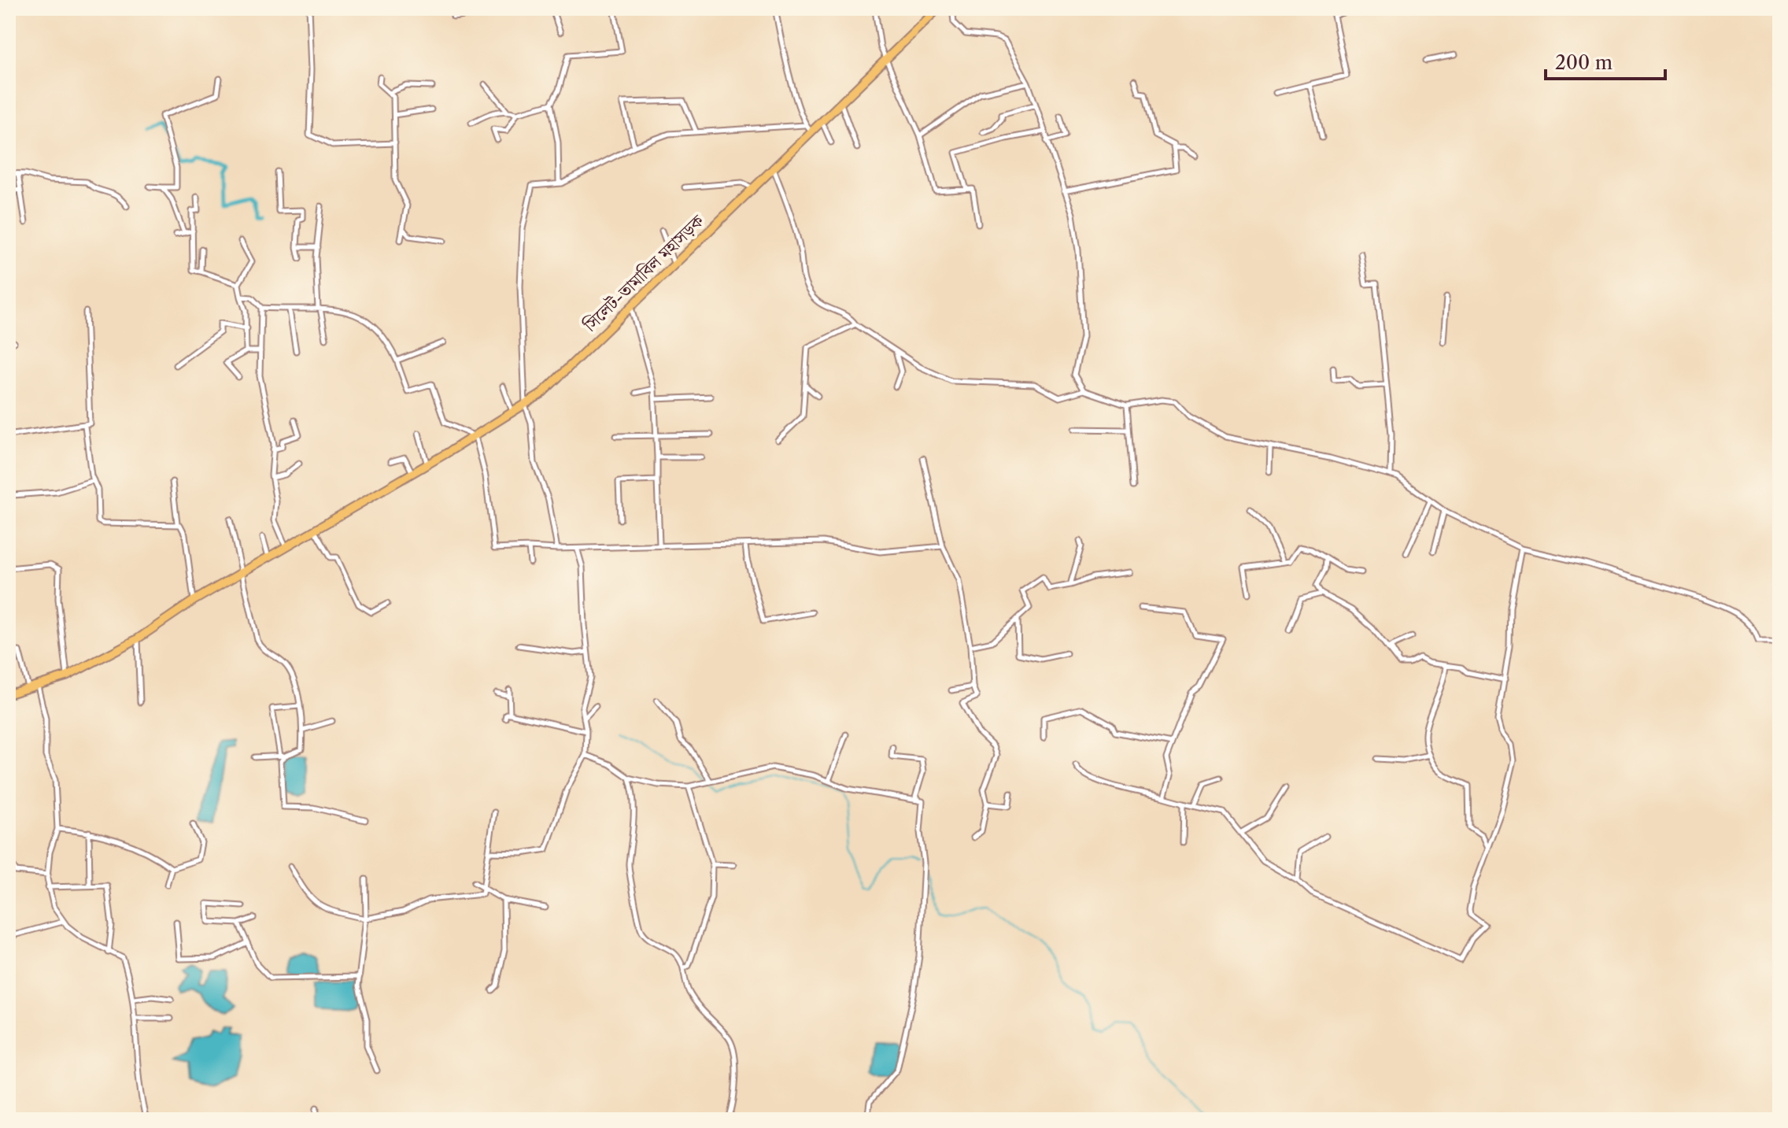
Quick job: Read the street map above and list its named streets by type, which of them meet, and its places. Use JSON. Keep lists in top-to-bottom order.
{
  "streets": {
    "highway": ["সিলেট-তামাবিল মহাসড়ক"]
  },
  "scale_bar": "200 m"
}
